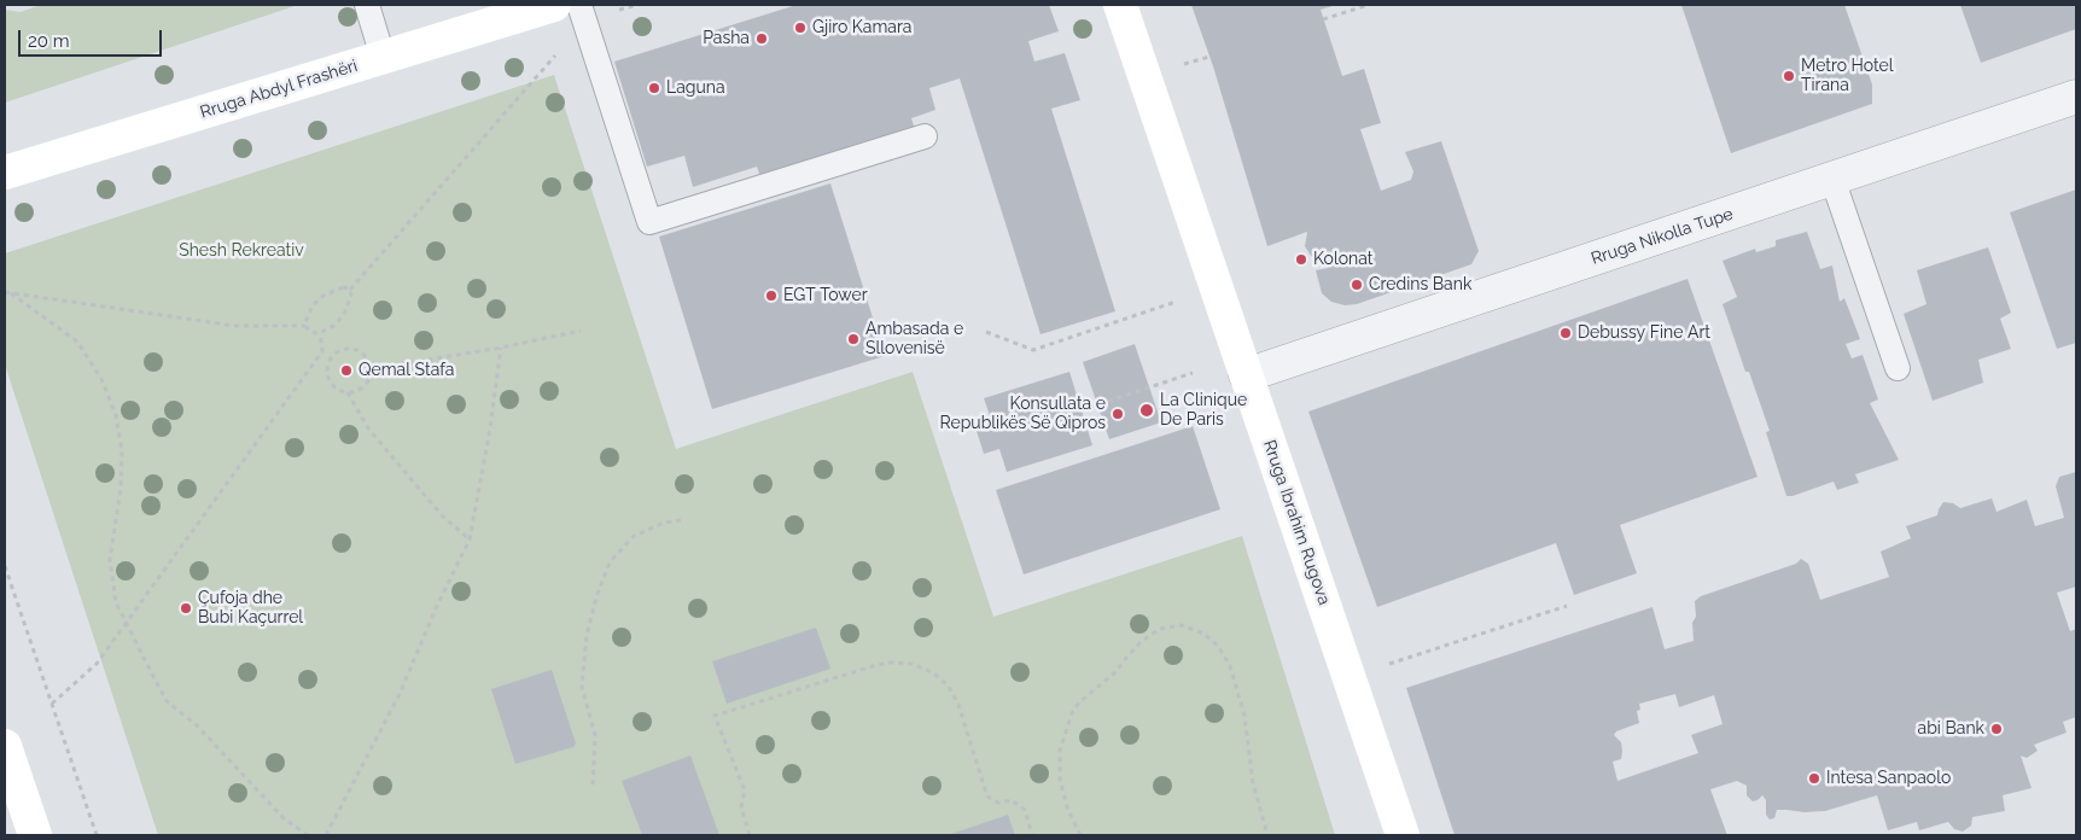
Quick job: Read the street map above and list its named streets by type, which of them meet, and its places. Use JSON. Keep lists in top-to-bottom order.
{
  "streets": {
    "street": ["Rruga Abdyl Frashëri", "Rruga Nikolla Tupe", "Rruga Ibrahim Rugova"]
  },
  "crossings": [
    ["Rruga Nikolla Tupe", "Rruga Ibrahim Rugova"]
  ],
  "parks": ["Shesh Rekreativ"],
  "places": [
    "Gjiro Kamara",
    "Pasha",
    "Metro Hotel Tirana",
    "Laguna",
    "Kolonat",
    "Credins Bank",
    "EGT Tower",
    "Debussy Fine Art",
    "Ambasada e Sllovenisë",
    "Qemal Stafa",
    "La Clinique De Paris",
    "Konsullata e Republikës Së Qipros",
    "Çufoja dhe Bubi Kaçurrel",
    "abi Bank",
    "Intesa Sanpaolo"
  ],
  "scale_bar": "20 m"
}
